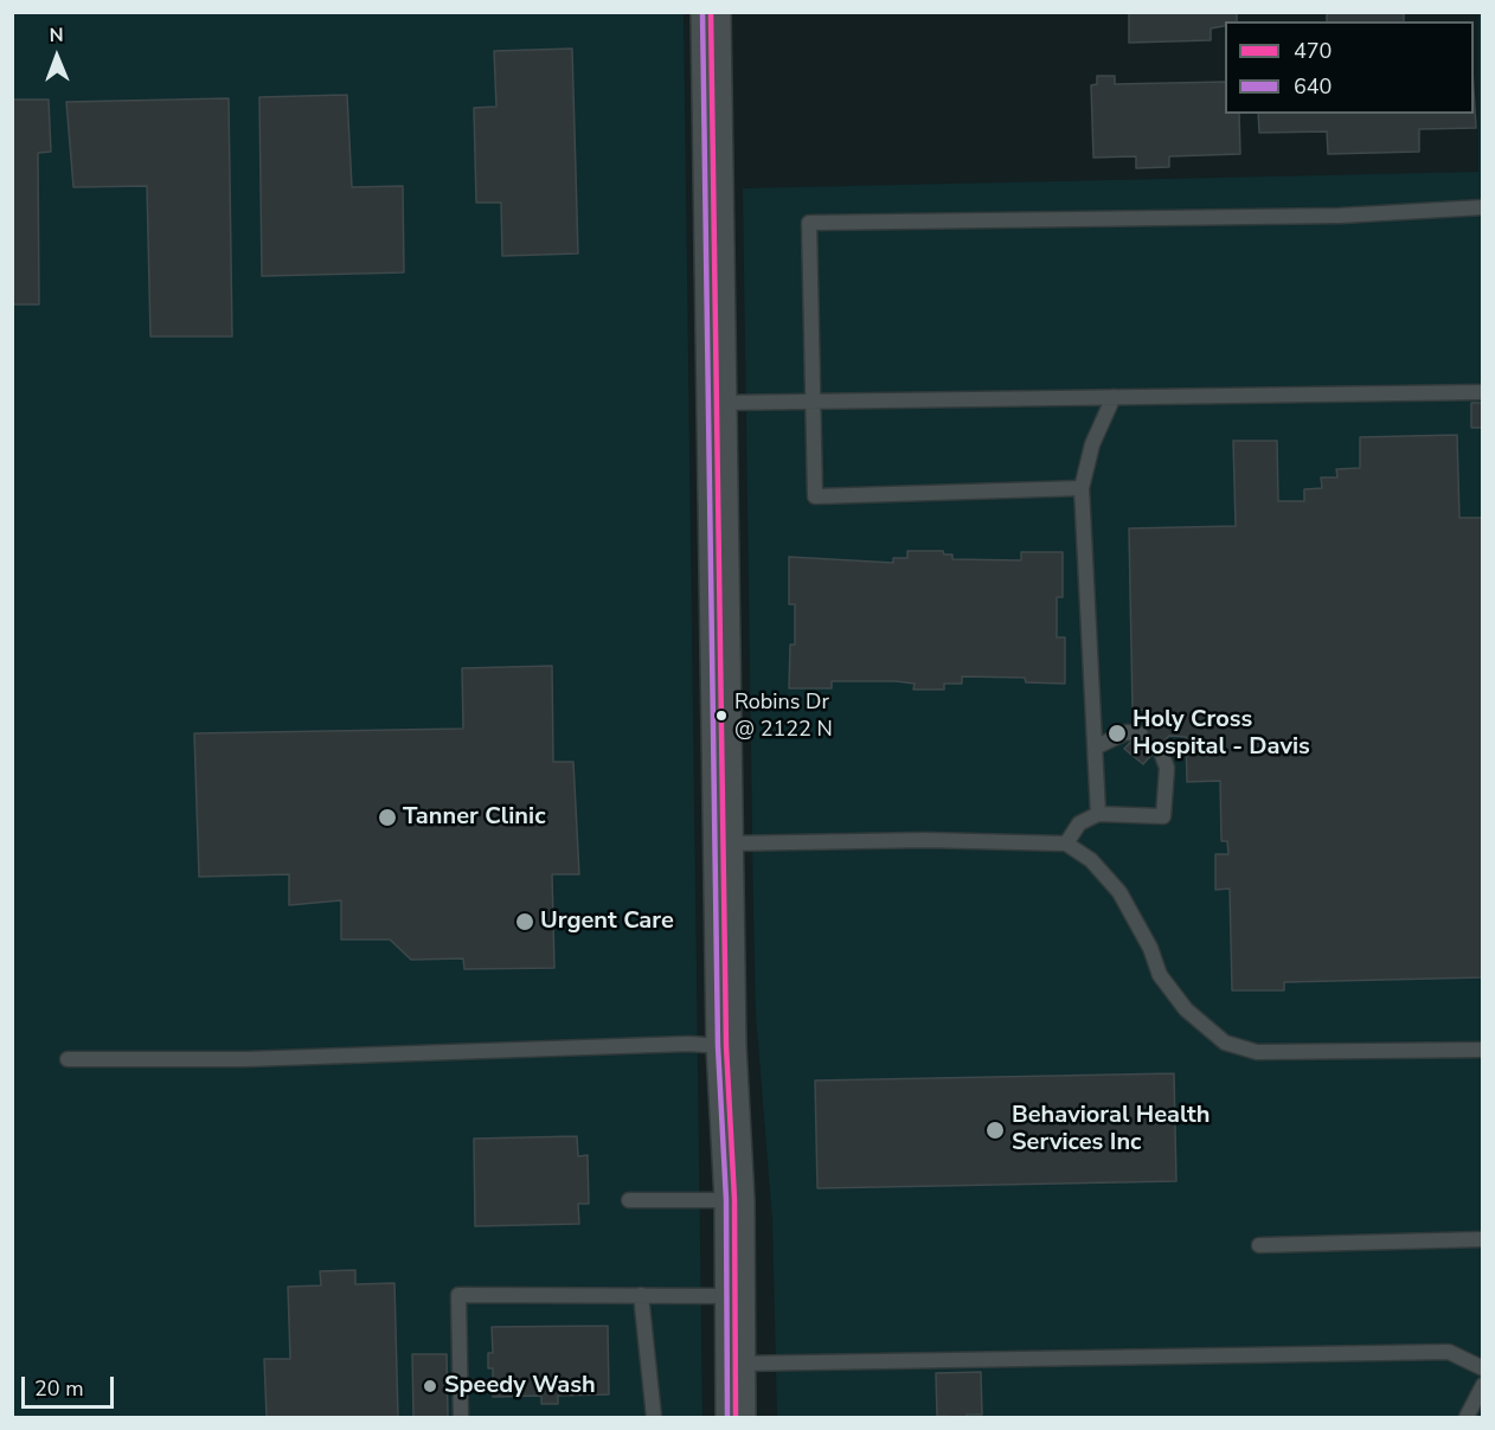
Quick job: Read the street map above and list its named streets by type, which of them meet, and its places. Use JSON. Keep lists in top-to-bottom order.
{
  "places": [
    "Robins Dr @ 2122 N",
    "Holy Cross Hospital - Davis",
    "Tanner Clinic",
    "Urgent Care",
    "Behavioral Health Services Inc",
    "Speedy Wash"
  ],
  "lines": ["transit line 470", "transit line 640"],
  "legend": ["470", "640"],
  "scale_bar": "20 m",
  "north": "top"
}
